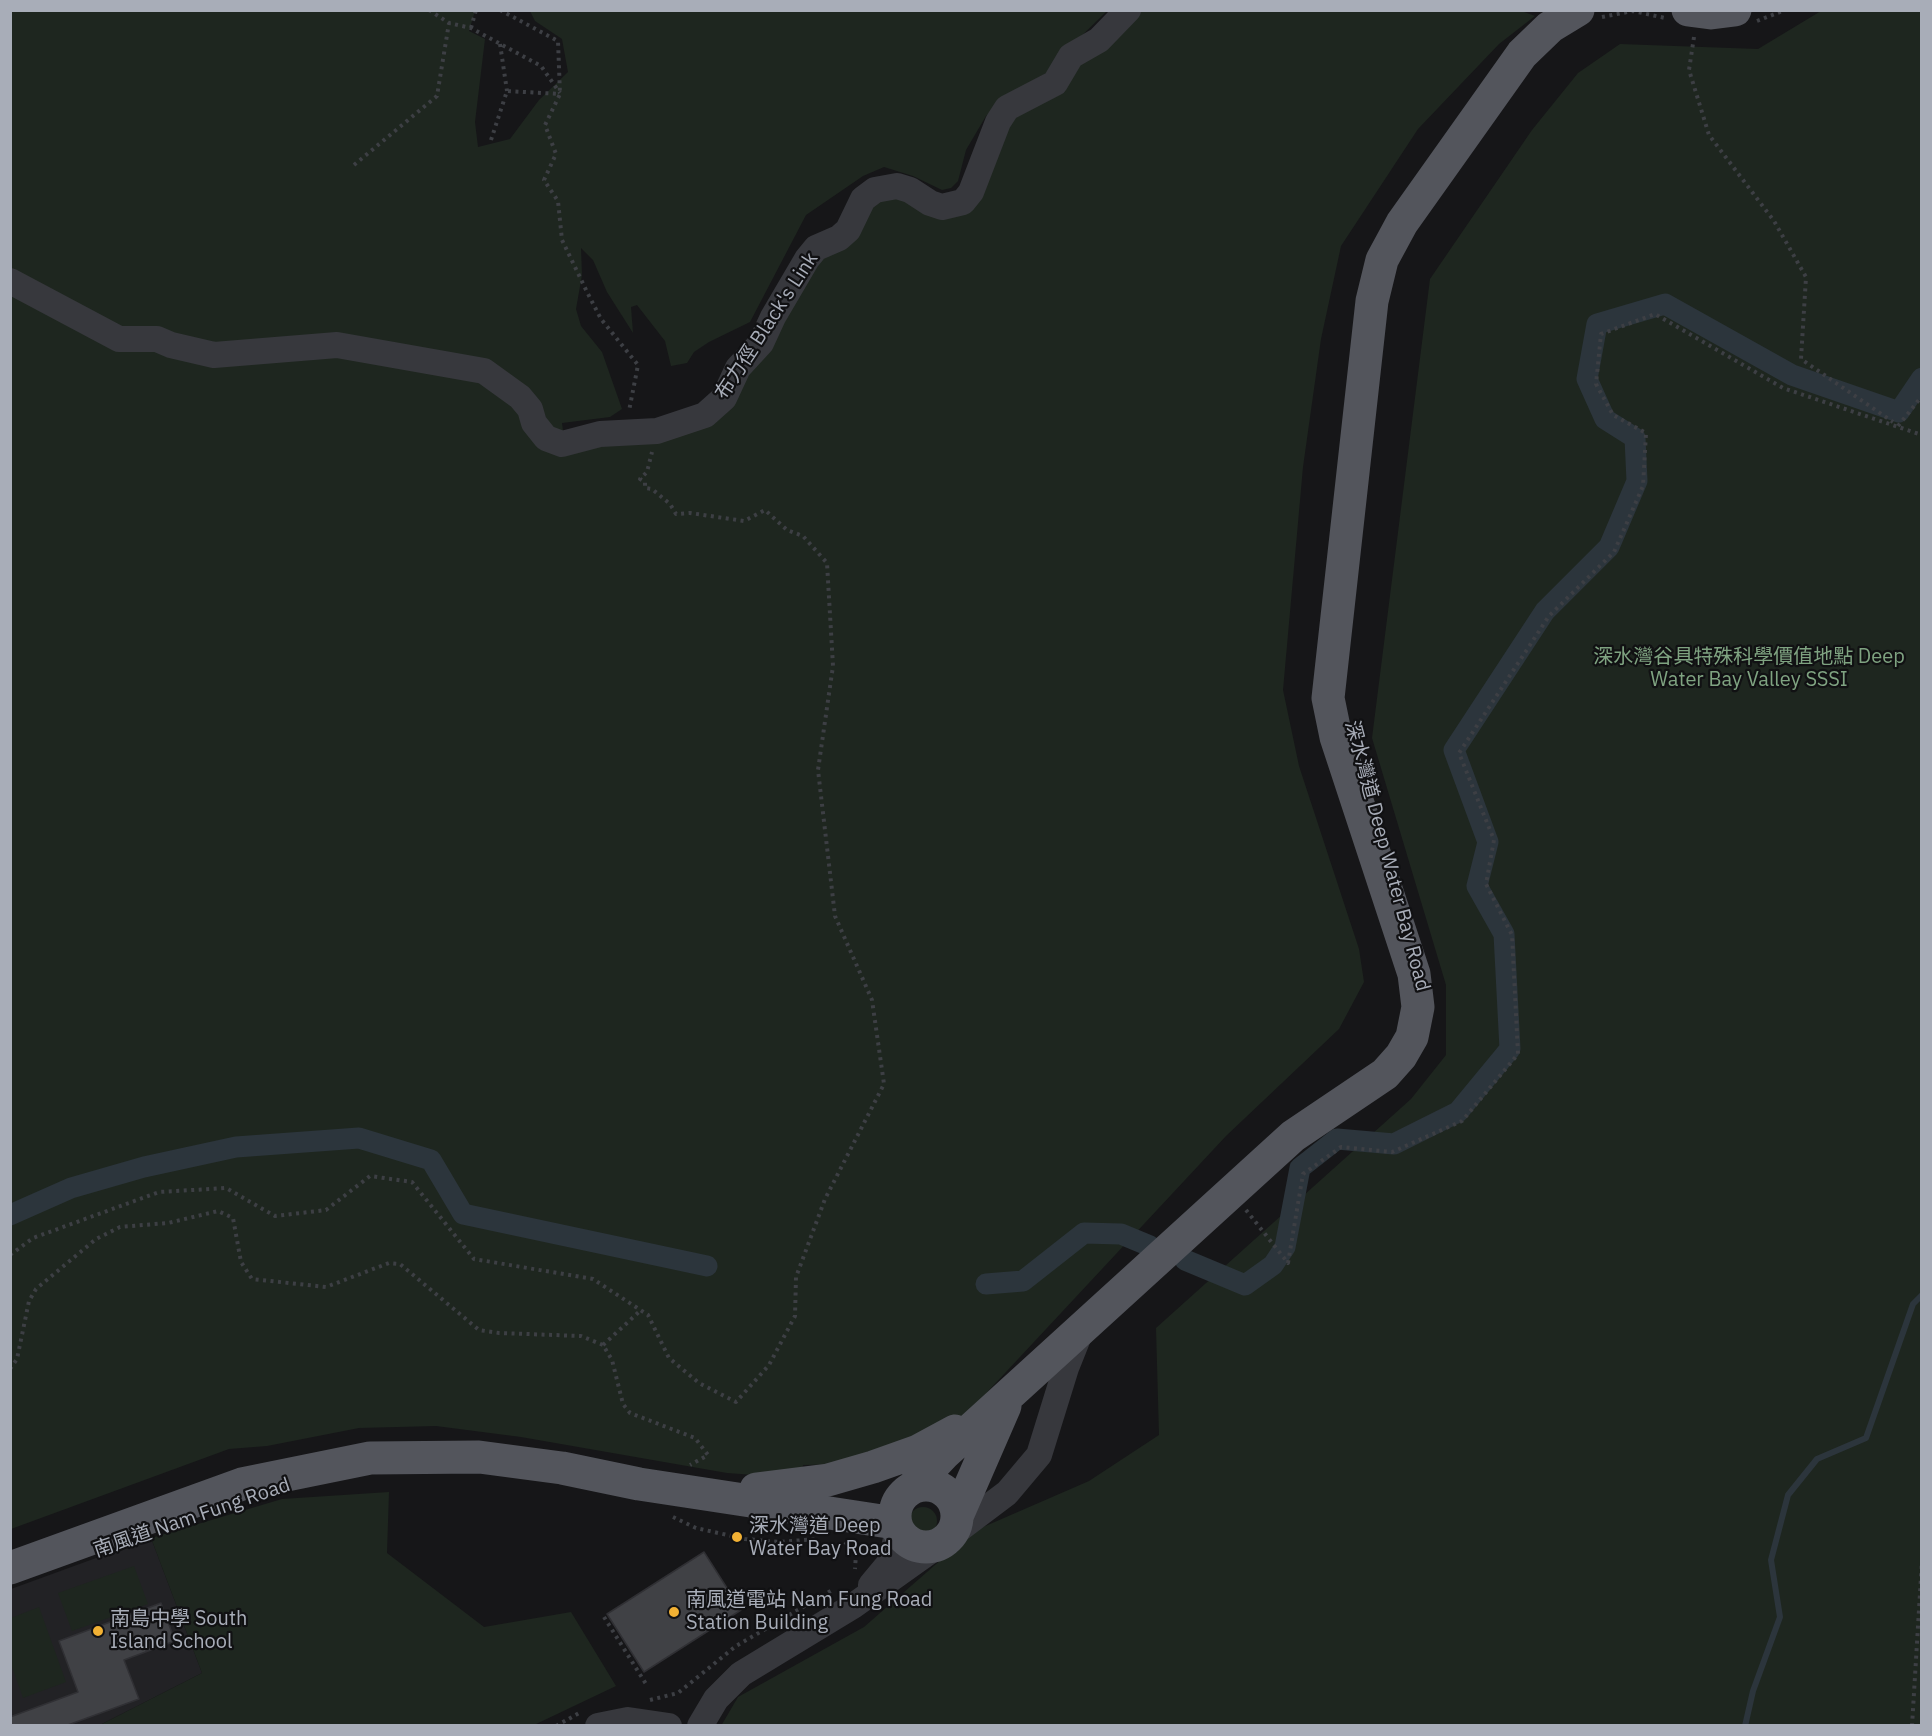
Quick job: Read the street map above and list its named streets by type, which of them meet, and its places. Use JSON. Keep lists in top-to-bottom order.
{
  "streets": {
    "main road": ["深水灣道 Deep Water Bay Road", "南風道 Nam Fung Road"],
    "street": ["布力徑 Black's Link"]
  },
  "crossings": [
    ["深水灣道 Deep Water Bay Road", "南風道 Nam Fung Road"]
  ],
  "parks": ["深水灣谷具特殊科學價值地點 Deep Water Bay Valley SSSI"],
  "places": ["深水灣道 Deep Water Bay Road", "南風道電站 Nam Fung Road Station Building", "南島中學 South Island School"]
}
